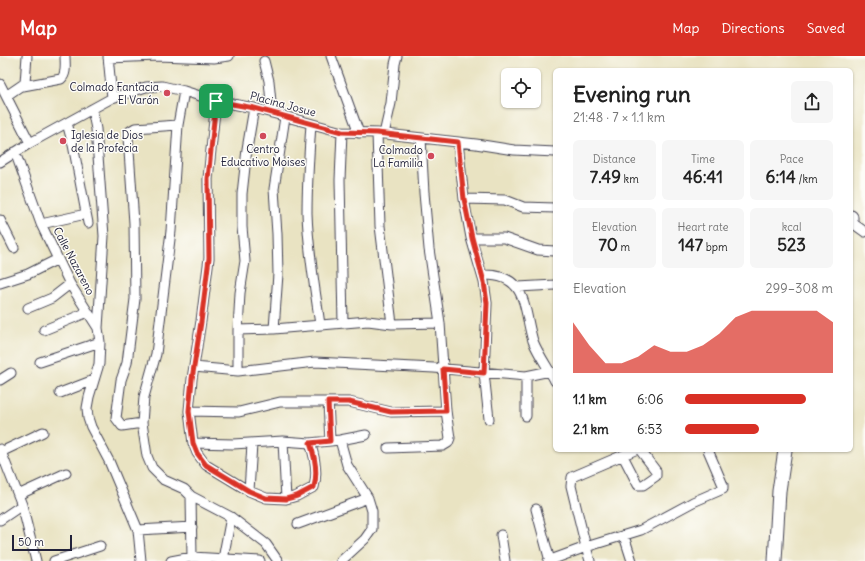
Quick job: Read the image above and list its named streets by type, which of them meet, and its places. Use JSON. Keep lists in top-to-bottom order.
{
  "streets": {
    "street": ["Placina Josue", "Calle Nazareno"]
  },
  "crossings": [
    ["Placina Josue", "Calle Nazareno"]
  ],
  "places": [
    "Colmado Fantacia El Varón",
    "Centro Educativo Moises",
    "Iglesia de Dios de la Profecia",
    "Colmado La Familia"
  ],
  "scale_bar": "50 m",
  "page": {
    "header": "Map",
    "nav": ["Map", "Directions", "Saved"],
    "heading": ["Evening run", "21:48 · 7 × 1.1 km"],
    "stats": [
      ["Distance", "7.49 km"],
      ["Time", "46:41"],
      ["Pace", "6:14 /km"],
      ["Elevation", "70 m"],
      ["Heart rate", "147 bpm"],
      ["kcal", "523"]
    ],
    "chart": ["Elevation", "299–308 m"],
    "list": [
      {
        "name": "1.1 km",
        "note": "6:06"
      },
      {
        "name": "2.1 km",
        "note": "6:53"
      }
    ],
    "scale": "50 m"
  }
}
